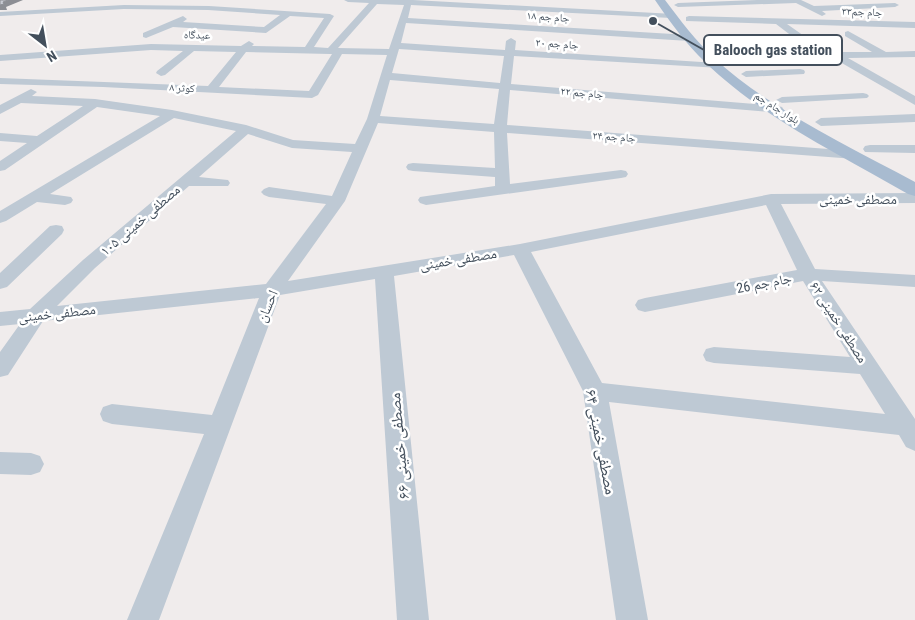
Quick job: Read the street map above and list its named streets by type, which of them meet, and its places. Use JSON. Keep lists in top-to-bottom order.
{
  "streets": {
    "main road": ["بلوار جام جم"],
    "street": [
      "جام جم۳۳",
      "جام جم ۱۸",
      "عیدگاه",
      "جام جم ۲۰",
      "کوثر ۸",
      "جام جم ۲۲",
      "جام جم ۲۴",
      "مصطفی خمینی",
      "مصطفی خمینی ۱۰۵",
      "جام جم 26",
      "احسان",
      "مصطفی خمینی ۶۲",
      "مصطفی خمینی ۶۴",
      "مصطفی خمینی ۶۶"
    ]
  },
  "crossings": [
    ["جام جم۳۳", "جام جم ۱۸"],
    ["جام جم۳۳", "بلوار جام جم"],
    ["جام جم ۱۸", "بلوار جام جم"],
    ["جام جم ۱۸", "احسان"],
    ["عیدگاه", "جام جم ۲۰"],
    ["عیدگاه", "کوثر ۸"],
    ["عیدگاه", "احسان"],
    ["جام جم ۲۰", "بلوار جام جم"],
    ["جام جم ۲۰", "احسان"],
    ["جام جم ۲۲", "بلوار جام جم"],
    ["جام جم ۲۲", "احسان"],
    ["بلوار جام جم", "جام جم ۲۴"],
    ["جام جم ۲۴", "احسان"],
    ["مصطفی خمینی", "مصطفی خمینی ۱۰۵"],
    ["مصطفی خمینی", "احسان"],
    ["مصطفی خمینی", "مصطفی خمینی ۶۲"],
    ["مصطفی خمینی", "مصطفی خمینی ۶۴"],
    ["مصطفی خمینی", "مصطفی خمینی ۶۶"],
    ["جام جم 26", "مصطفی خمینی ۶۲"]
  ],
  "places": ["Balooch gas station"],
  "north": "bottom right"
}
